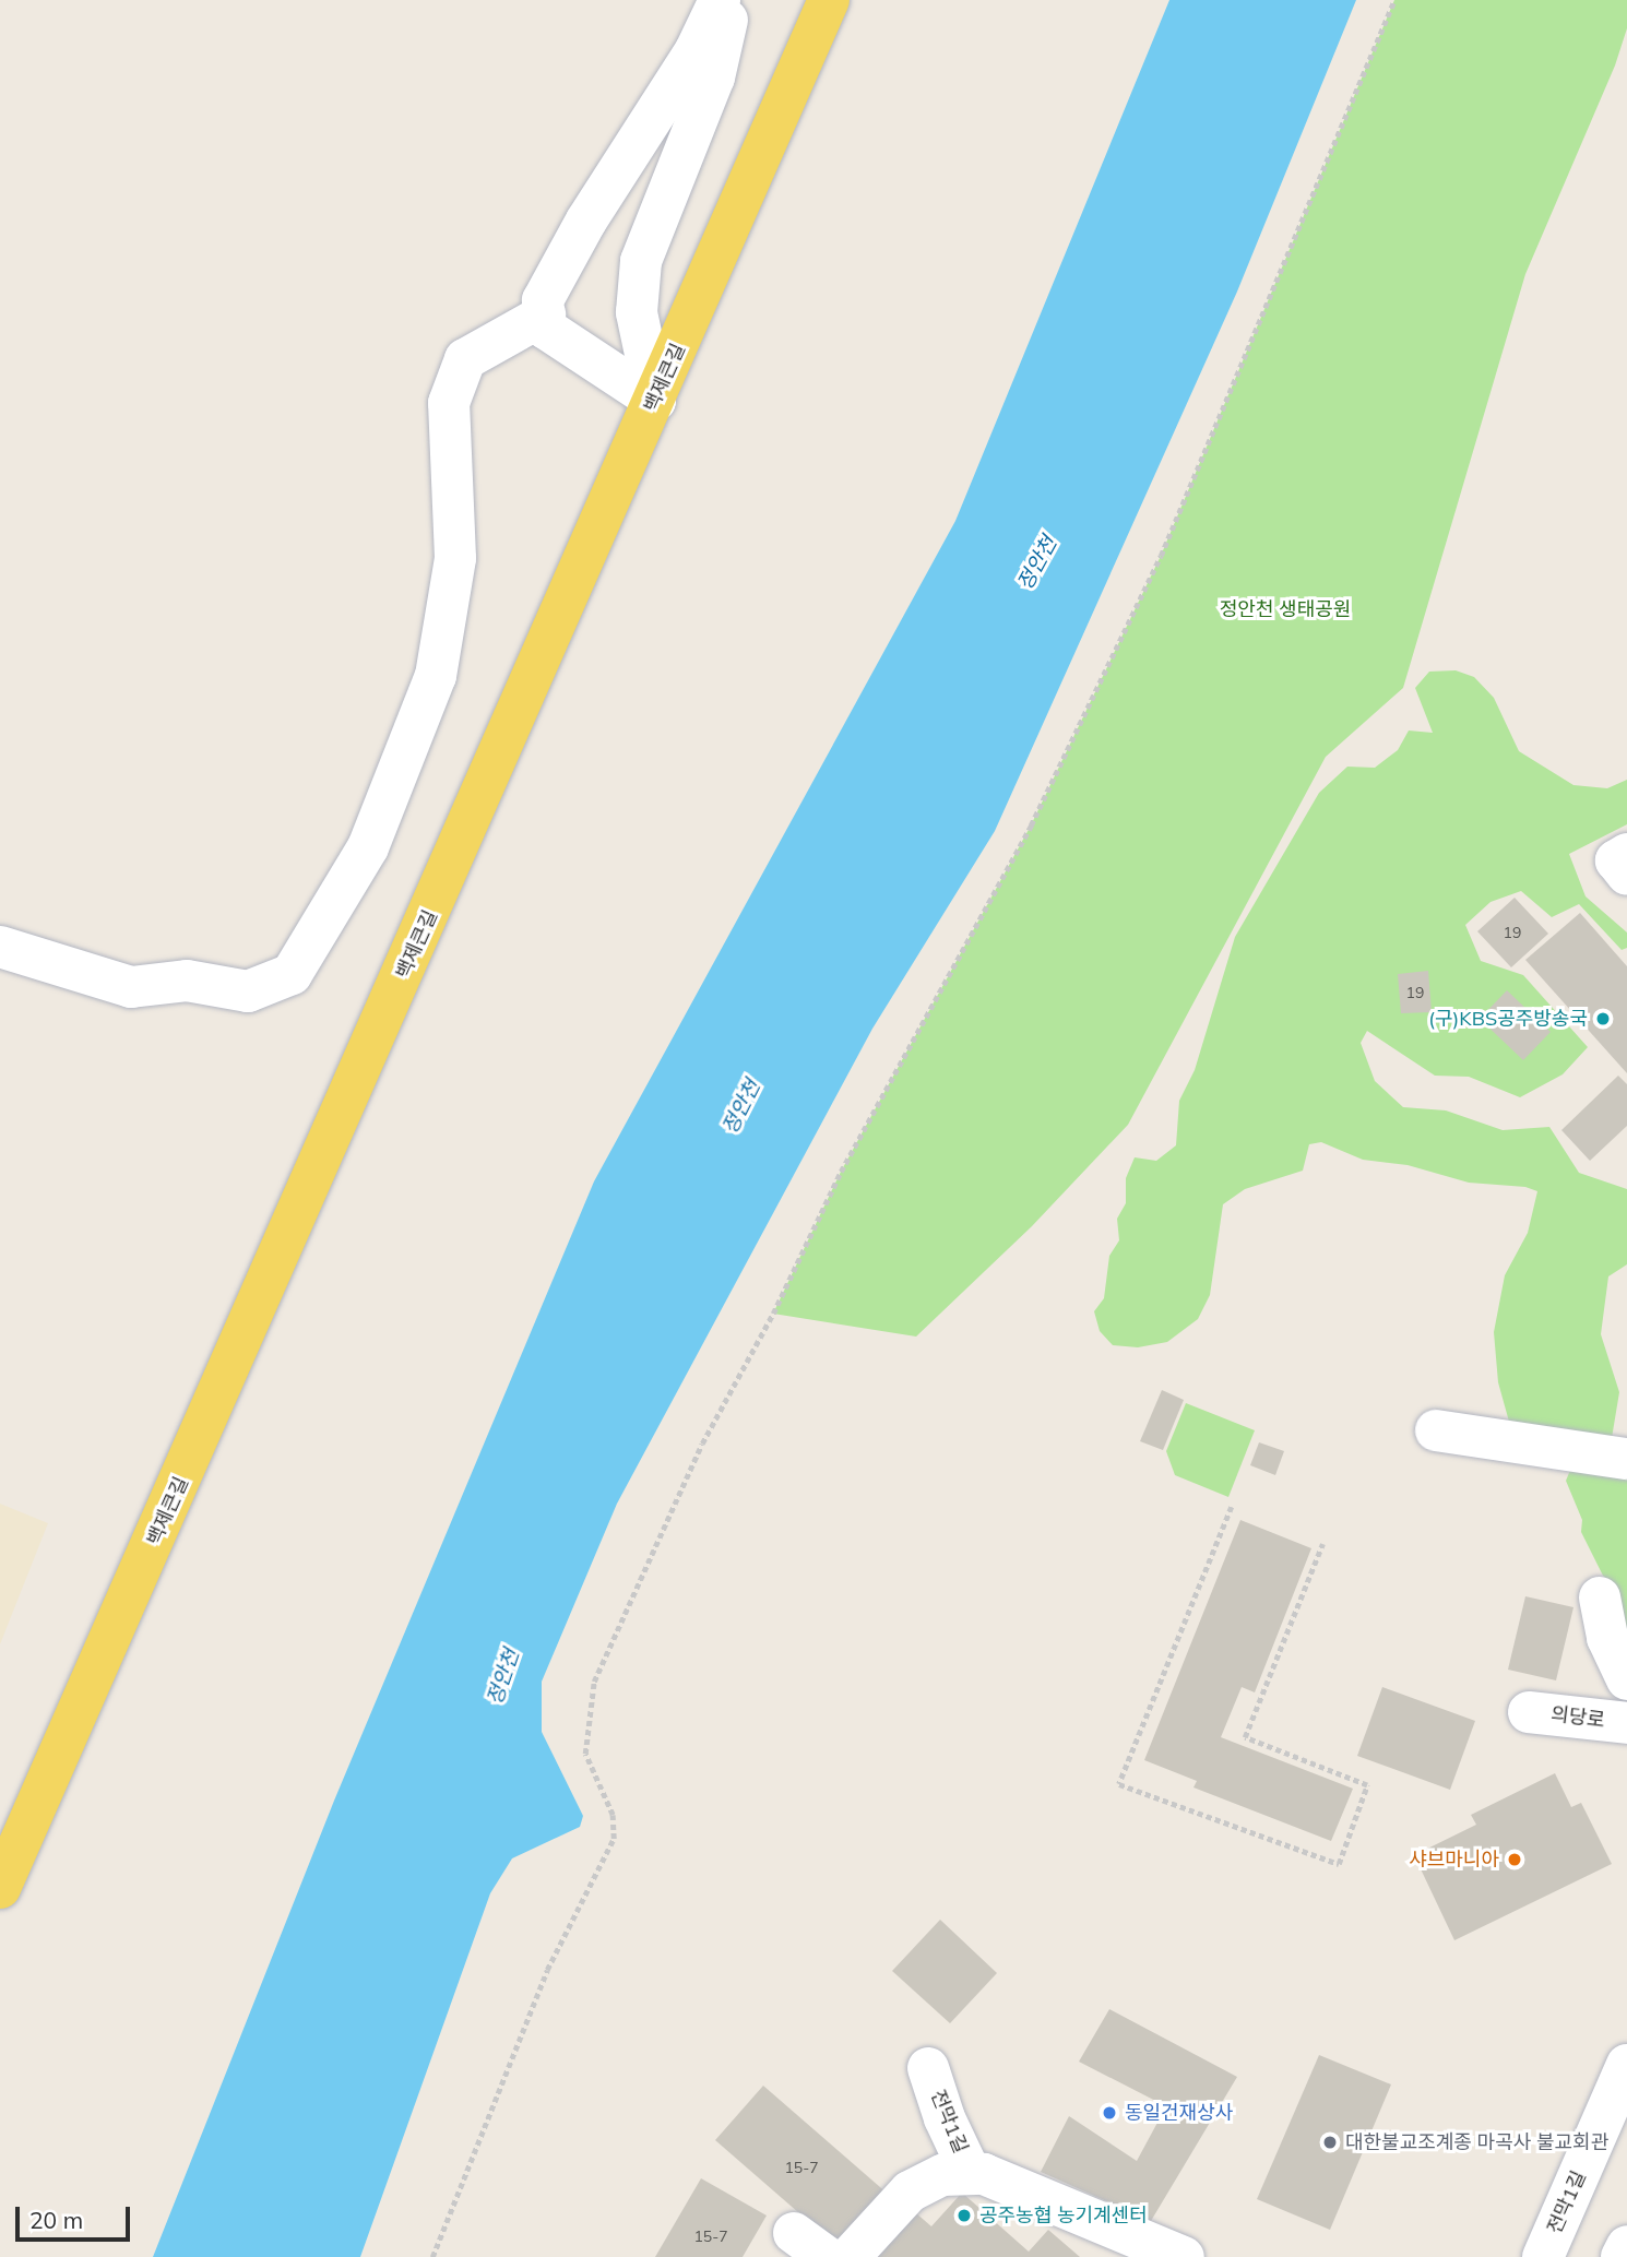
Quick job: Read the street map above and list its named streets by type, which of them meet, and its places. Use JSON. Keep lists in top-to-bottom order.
{
  "streets": {
    "main road": ["백제큰길"],
    "street": ["의당로", "전막1길"]
  },
  "water": ["정안천"],
  "parks": ["정안천 생태공원"],
  "places": [
    "(구)KBS공주방송국",
    "샤브마니아",
    "동일건재상사",
    "대한불교조계종 마곡사 불교회관",
    "공주농협 농기계센터"
  ],
  "house_numbers": [
    "19",
    "19",
    "15-7",
    "15-7"
  ],
  "scale_bar": "20 m"
}
